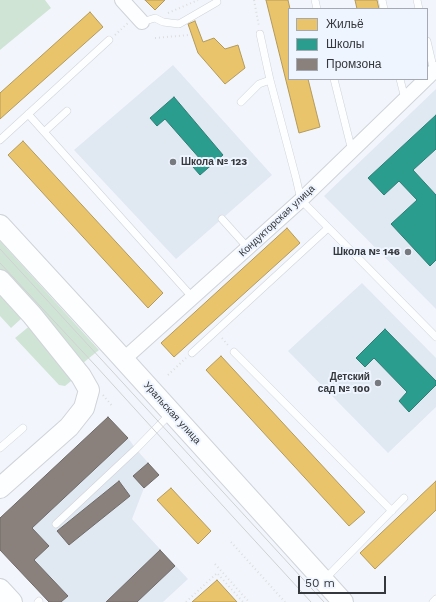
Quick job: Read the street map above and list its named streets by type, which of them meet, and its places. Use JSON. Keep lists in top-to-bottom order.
{
  "streets": {
    "main road": ["Уральская улица"],
    "street": ["Кондукторская улица"]
  },
  "crossings": [
    ["Кондукторская улица", "Уральская улица"]
  ],
  "places": ["Школа № 123", "Школа № 146", "Детский сад № 100"],
  "legend": ["Жильё", "Школы", "Промзона"],
  "scale_bar": "50 m"
}
